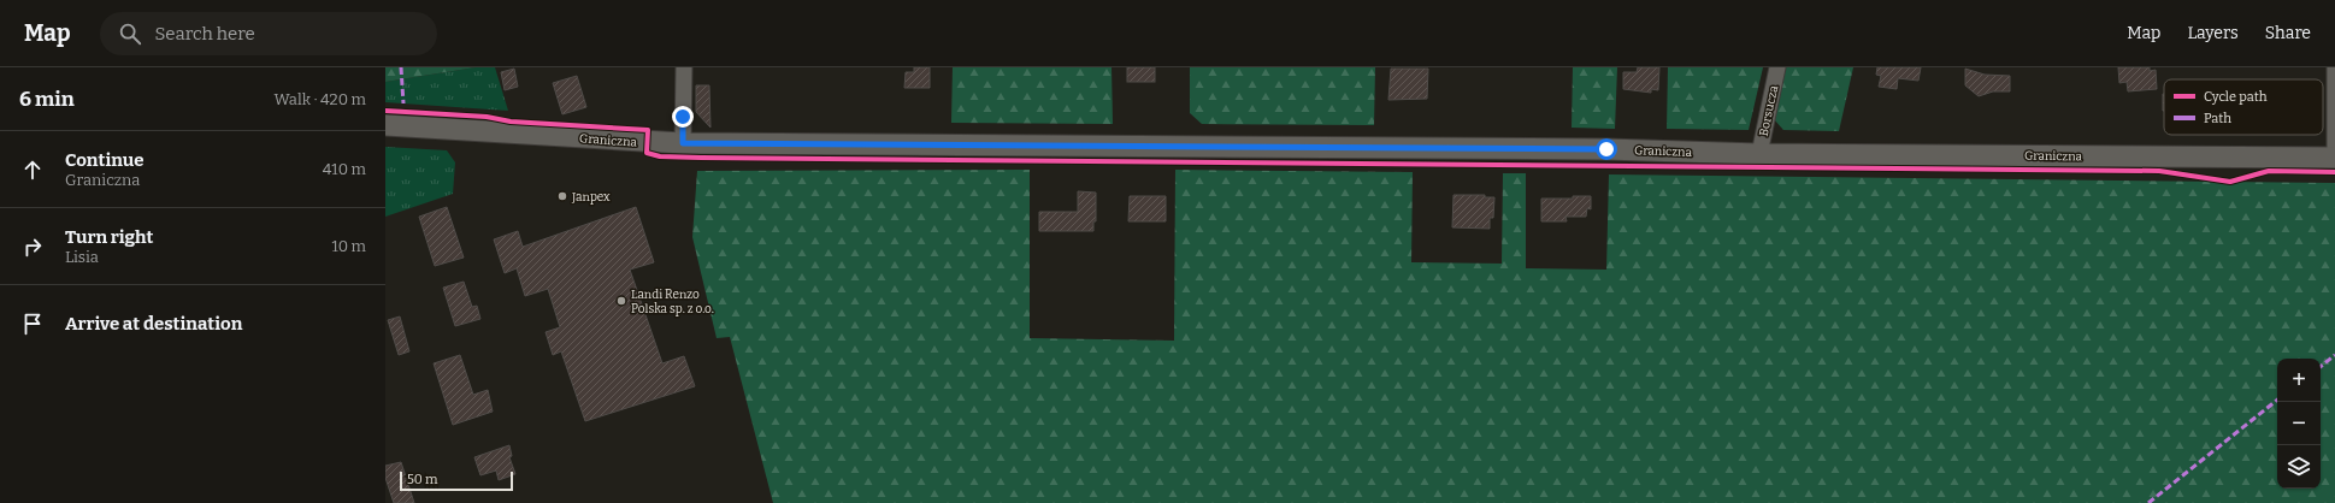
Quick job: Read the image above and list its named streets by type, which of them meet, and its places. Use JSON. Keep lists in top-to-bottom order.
{
  "streets": {
    "street": ["Borsucza", "Graniczna"]
  },
  "crossings": [
    ["Borsucza", "Graniczna"]
  ],
  "places": ["Janpex", "Landi Renzo Polska sp. z o.o."],
  "legend": ["Cycle path", "Path"],
  "scale_bar": "50 m",
  "page": {
    "header": "Map",
    "search": "Search here",
    "nav": ["Map", "Layers", "Share"],
    "heading": ["6 min", "Walk · 420 m"],
    "list": [
      ["Continue", "Graniczna", "410 m"],
      ["Turn right", "Lisia", "10 m"],
      "Arrive at destination"
    ],
    "map_buttons": ["+", "−"],
    "scale": "50 m"
  }
}
